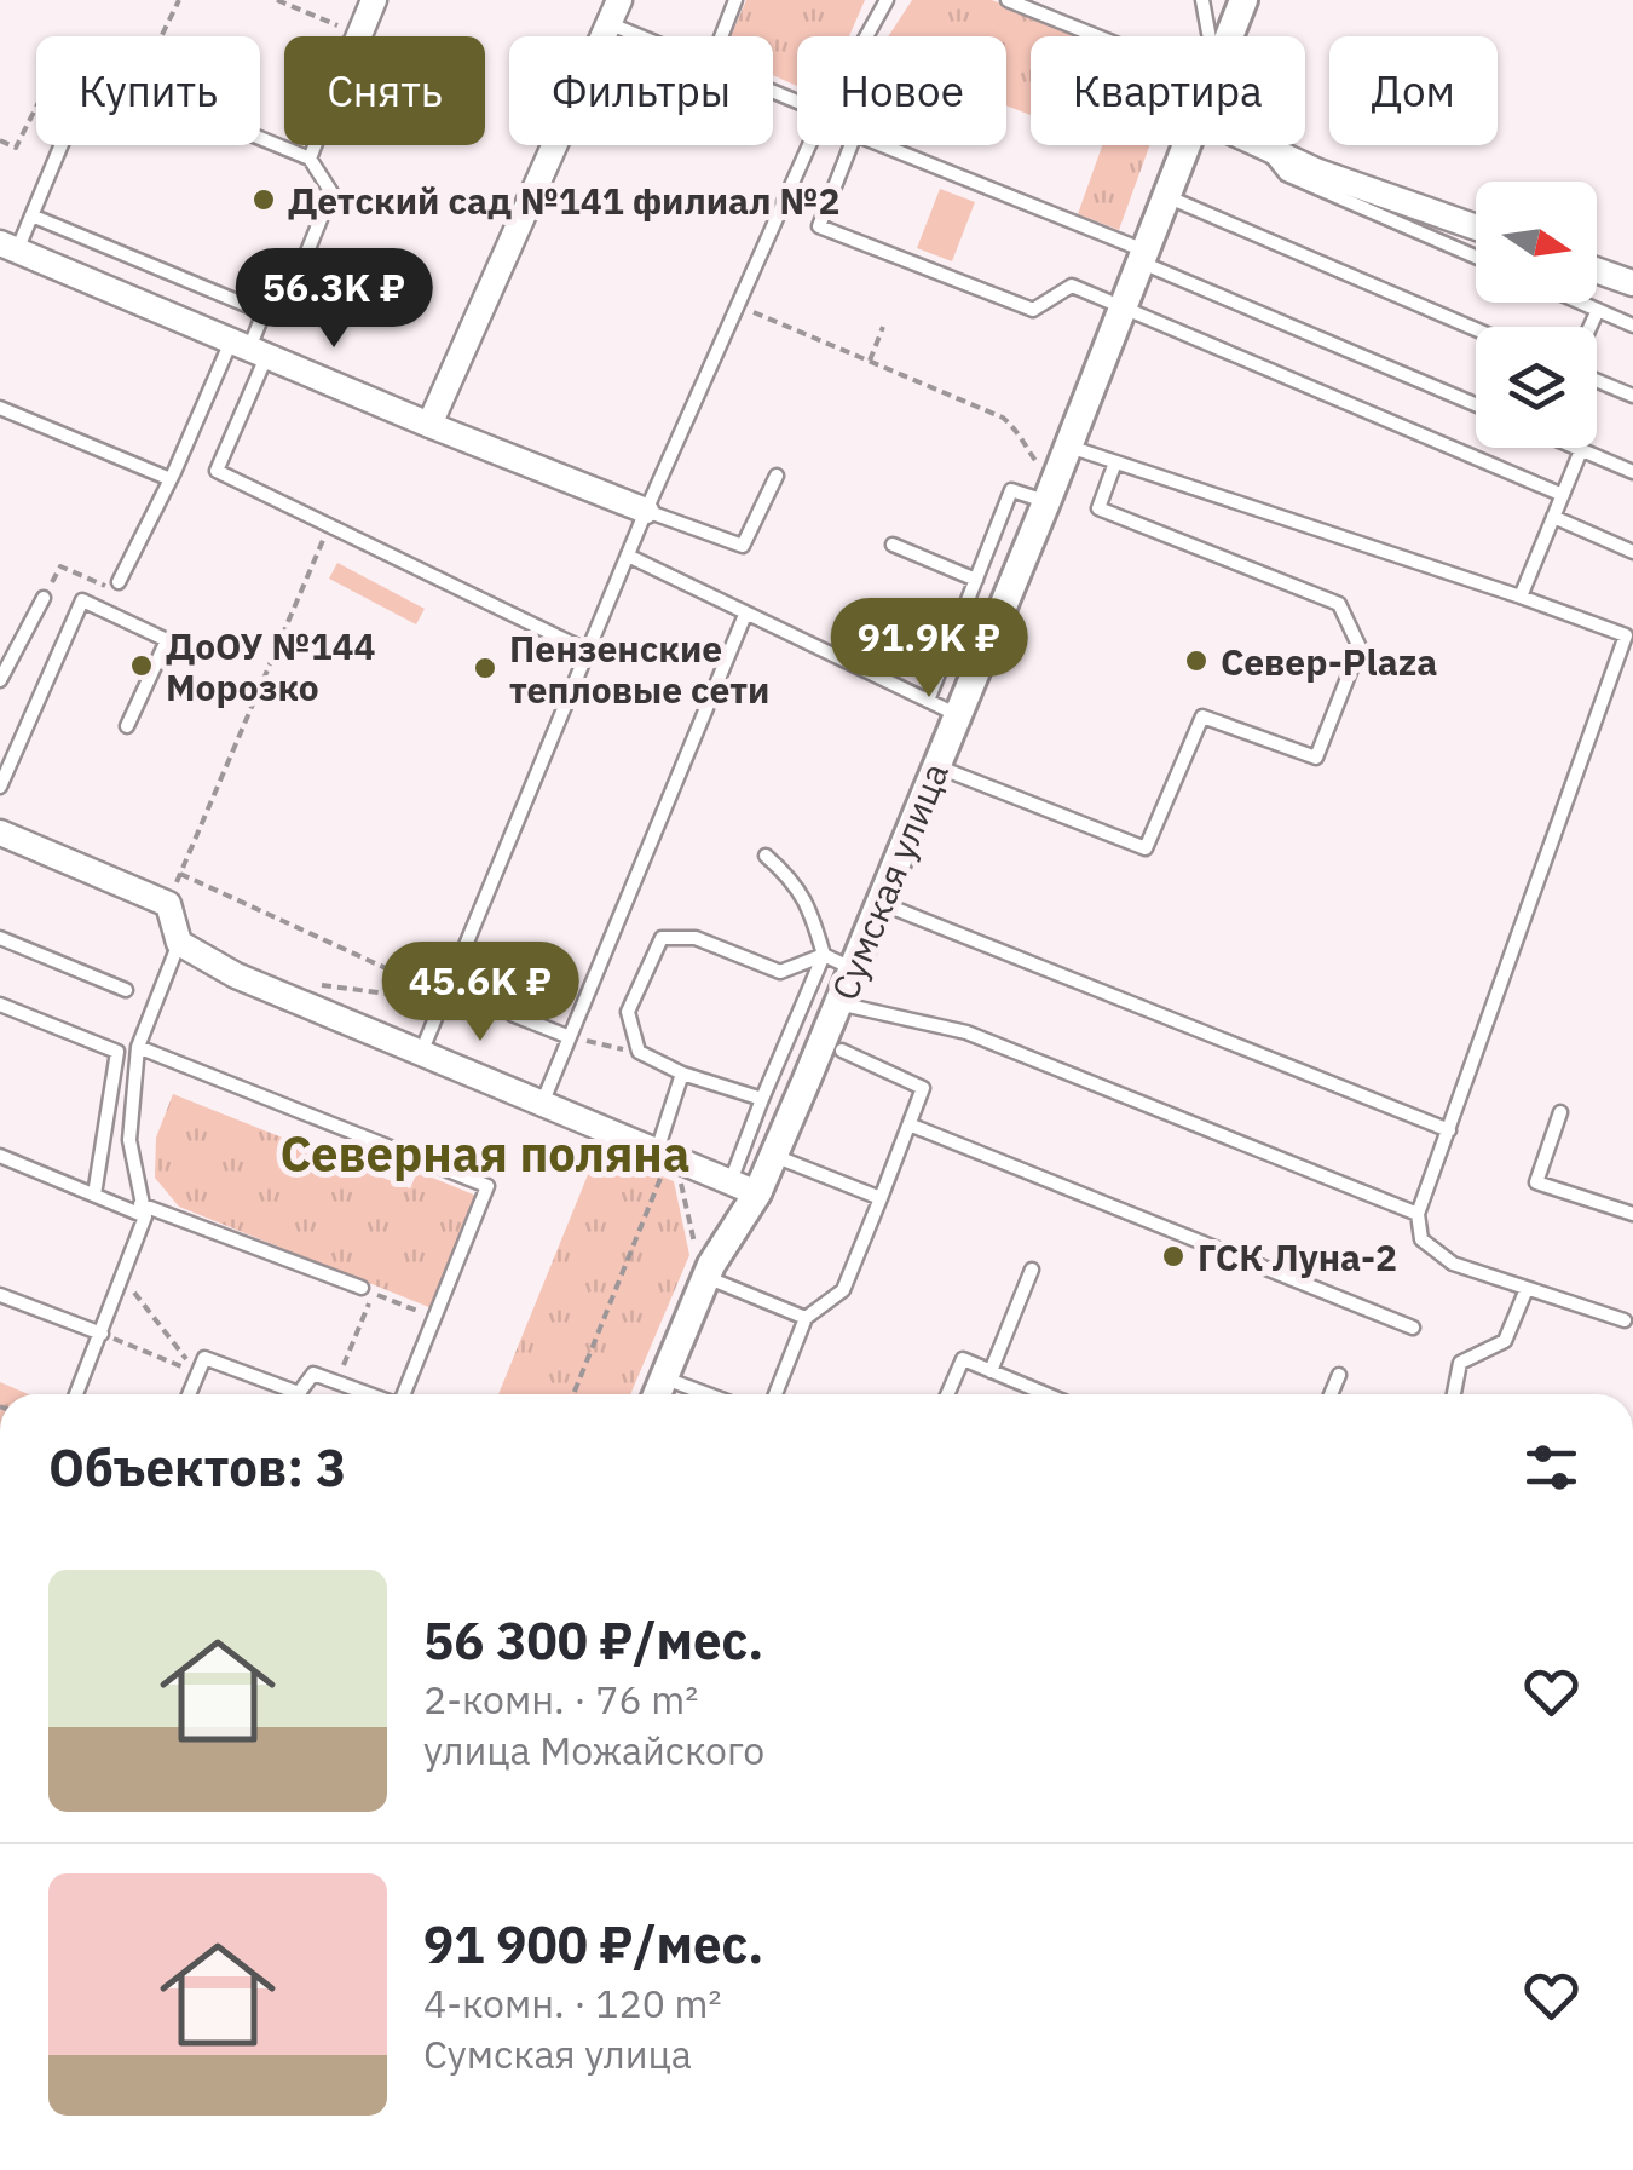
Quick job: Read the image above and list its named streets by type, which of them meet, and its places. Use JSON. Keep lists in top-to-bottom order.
{
  "streets": {
    "street": ["Сумская улица"]
  },
  "districts": ["Северная поляна"],
  "places": [
    "Детский сад №141 филиал №2",
    "Север-Plaza",
    "ДоОУ №144 Морозко",
    "Пензенские тепловые сети",
    "ГСК Луна-2"
  ],
  "north": "right",
  "page": {
    "chip": [
      "Купить",
      "Снять",
      "Фильтры",
      "Новое",
      "Квартира",
      "Дом"
    ],
    "price": ["56.3K ₽", "91.9K ₽", "45.6K ₽"],
    "heading": "Объектов: 3",
    "list": [
      {
        "name": "56 300 ₽/мес.",
        "note": "2-комн. · 76 m² · улица Можайского"
      },
      {
        "name": "91 900 ₽/мес.",
        "note": "4-комн. · 120 m² · Сумская улица"
      }
    ]
  }
}
